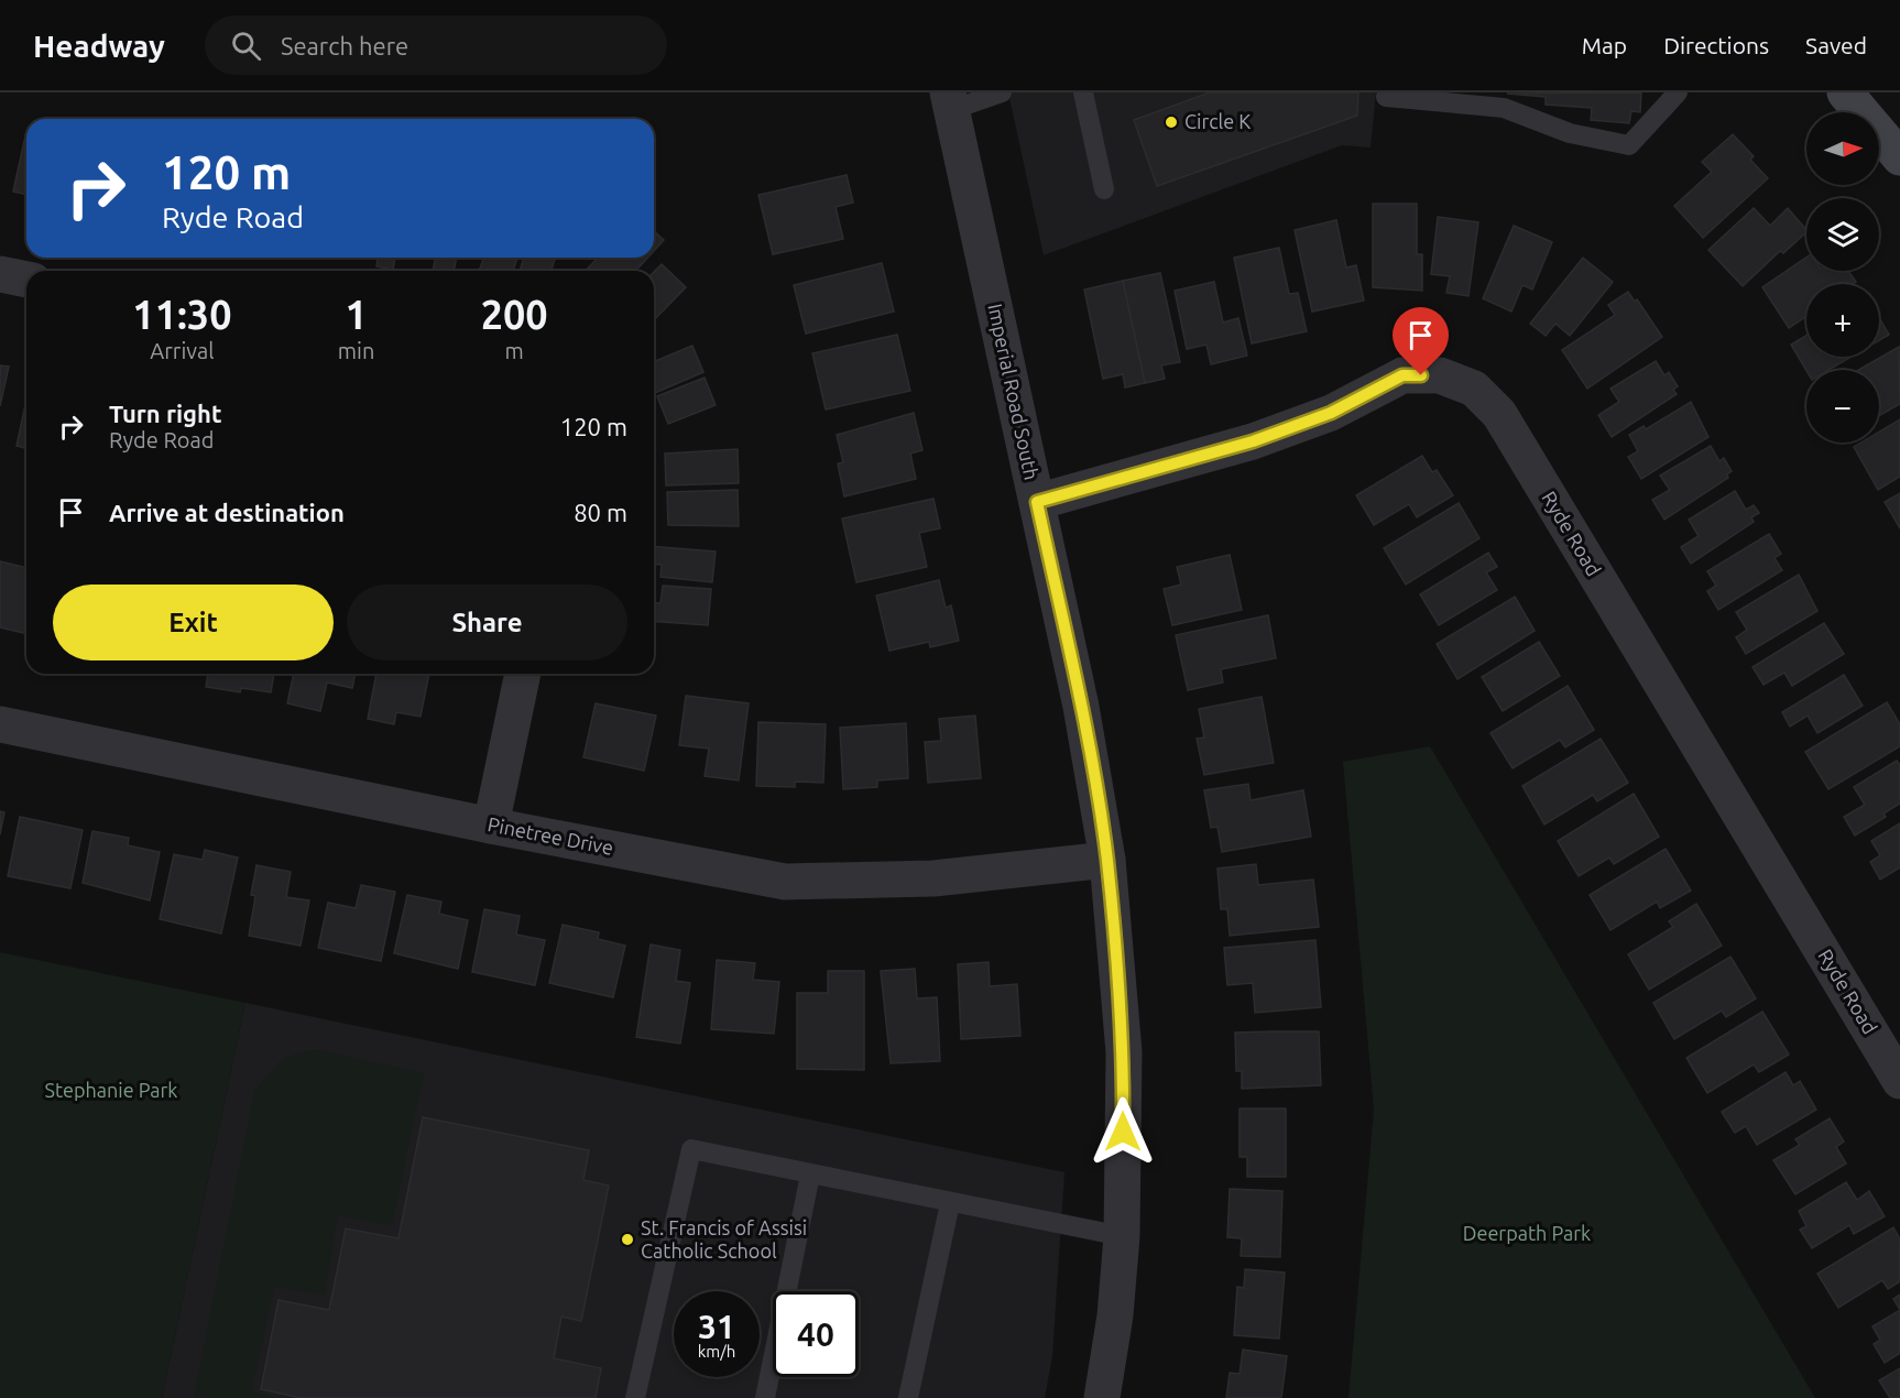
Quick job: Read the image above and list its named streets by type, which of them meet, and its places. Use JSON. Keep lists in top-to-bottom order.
{
  "streets": {
    "street": ["Imperial Road South", "Ryde Road", "Pinetree Drive"]
  },
  "crossings": [
    ["Imperial Road South", "Ryde Road"],
    ["Imperial Road South", "Pinetree Drive"]
  ],
  "parks": ["Stephanie Park", "Deerpath Park"],
  "places": ["Circle K", "St. Francis of Assisi Catholic School"],
  "north": "right",
  "page": {
    "header": "Headway",
    "search": "Search here",
    "nav": ["Map", "Directions", "Saved"],
    "map_buttons": ["+", "−"],
    "turn": ["120 m", "Ryde Road"],
    "eta": [
      "11:30",
      "Arrival",
      "1",
      "min",
      "200",
      "m"
    ],
    "list": [
      {
        "name": "Turn right",
        "note": "Ryde Road",
        "value": "120 m"
      },
      {
        "name": "Arrive at destination",
        "value": "80 m"
      }
    ],
    "buttons": ["Exit", "Share"],
    "speed": "31 km/h",
    "limit": "40"
  }
}
